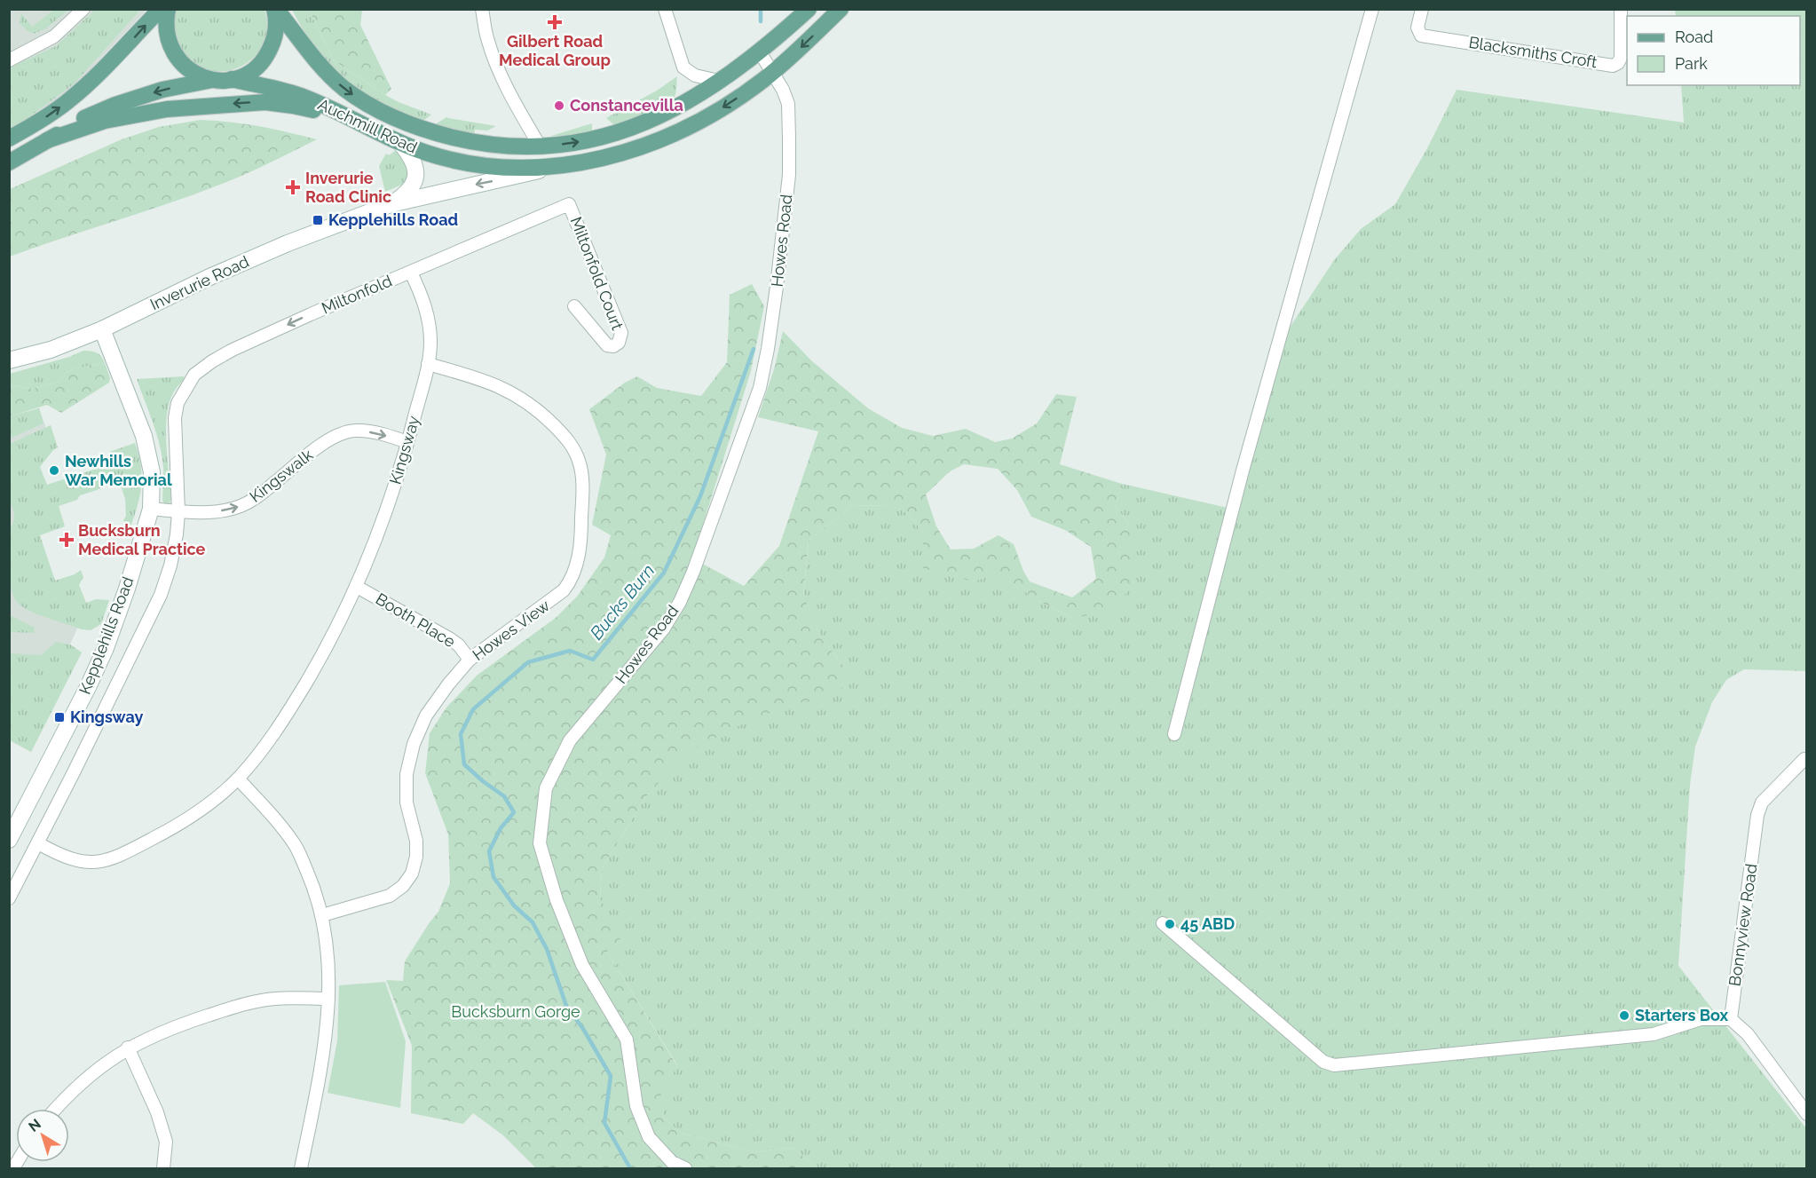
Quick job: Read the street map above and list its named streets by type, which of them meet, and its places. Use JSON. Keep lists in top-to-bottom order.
{
  "streets": {
    "main road": ["Auchmill Road"],
    "street": [
      "Blacksmiths Croft",
      "Howes Road",
      "Miltonfold Court",
      "Inverurie Road",
      "Miltonfold",
      "Kingsway",
      "Kingswalk",
      "Booth Place",
      "Howes View",
      "Kepplehills Road",
      "Bonnyview Road"
    ]
  },
  "crossings": [
    ["Auchmill Road", "Howes Road"],
    ["Auchmill Road", "Inverurie Road"],
    ["Miltonfold Court", "Miltonfold"],
    ["Inverurie Road", "Kepplehills Road"],
    ["Miltonfold", "Kingsway"],
    ["Miltonfold", "Kepplehills Road"],
    ["Kingsway", "Kingswalk"],
    ["Kingsway", "Booth Place"],
    ["Kingsway", "Howes View"],
    ["Kingsway", "Kepplehills Road"],
    ["Kingswalk", "Kepplehills Road"],
    ["Booth Place", "Howes View"]
  ],
  "one_way": ["Miltonfold", "Kingswalk"],
  "water": ["Bucks Burn"],
  "parks": ["Bucksburn Gorge"],
  "places": {
    "health": ["Gilbert Road Medical Group", "Inverurie Road Clinic", "Bucksburn Medical Practice"],
    "other": [
      "Constancevilla",
      "Newhills War Memorial",
      "45 ABD",
      "Starters Box"
    ],
    "transit": ["Kepplehills Road", "Kingsway"]
  },
  "legend": ["Road", "Park"],
  "north": "top left"
}
